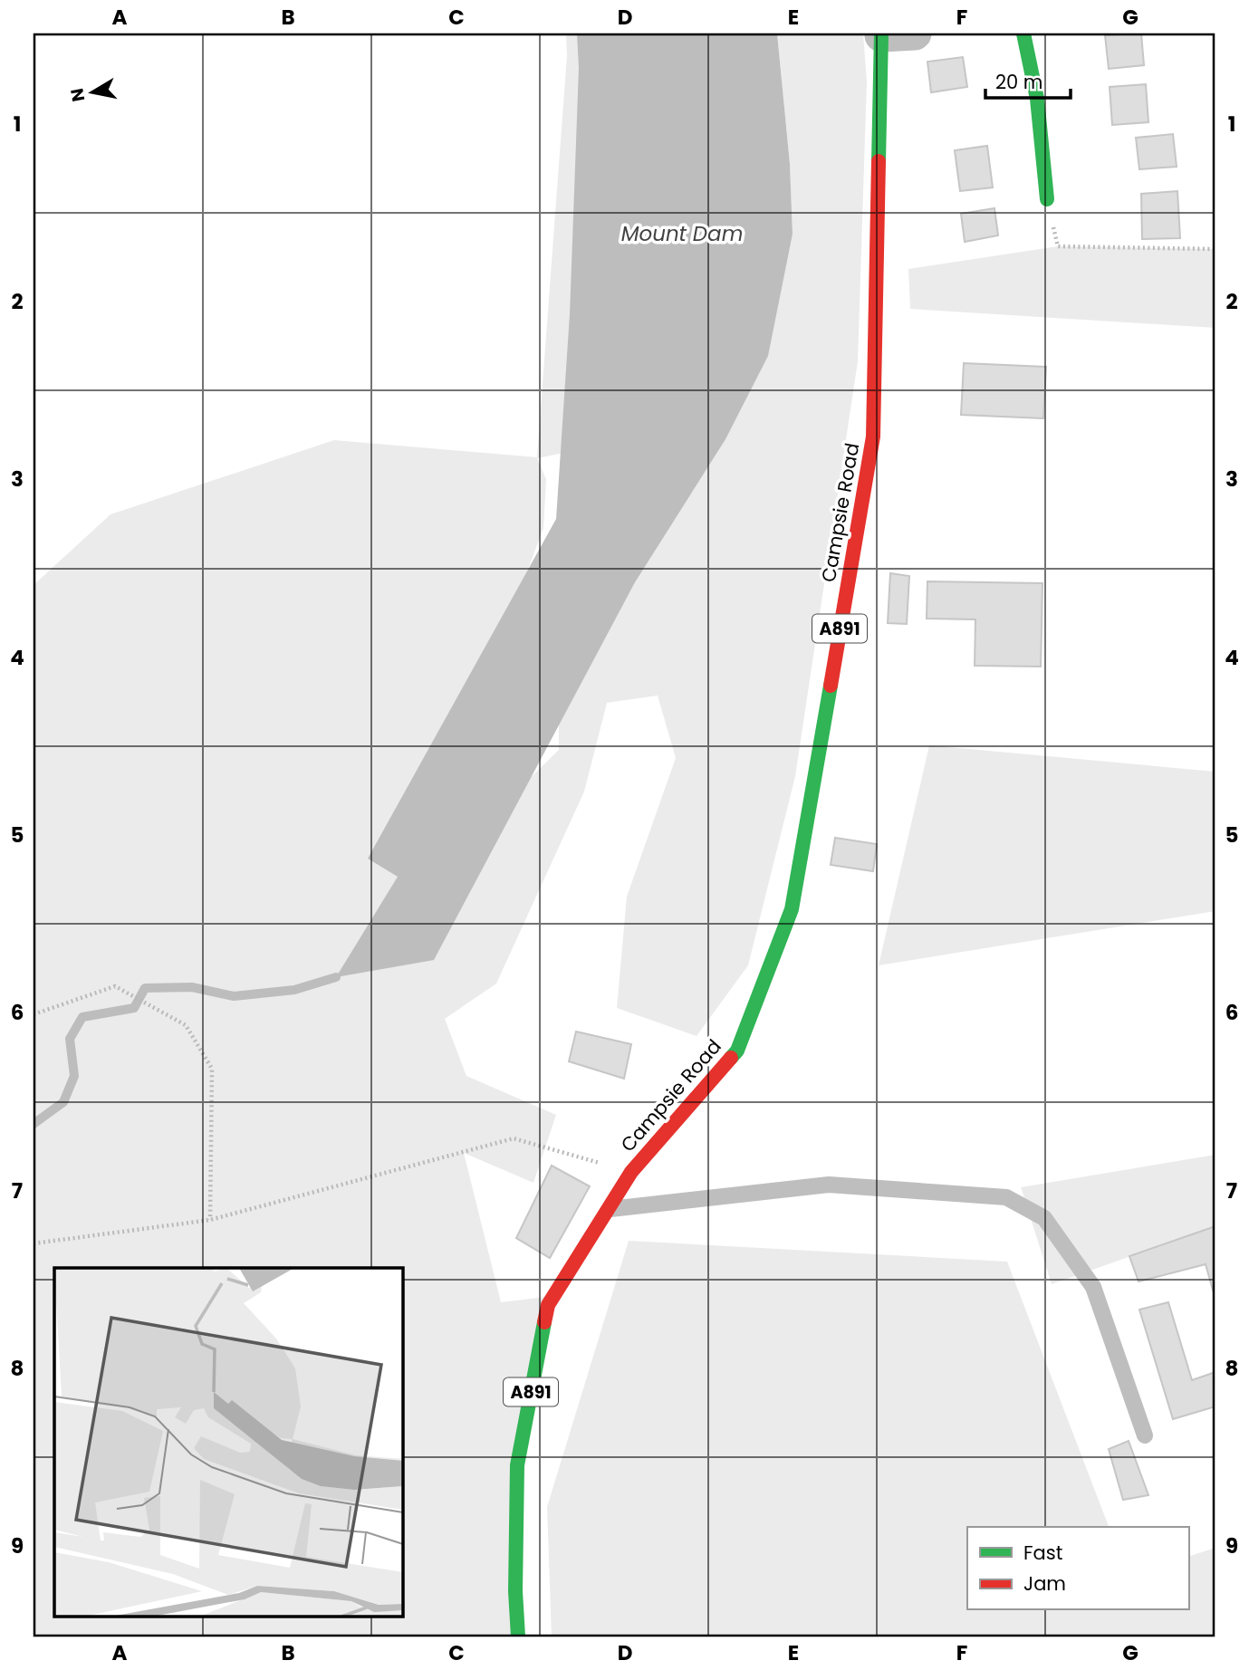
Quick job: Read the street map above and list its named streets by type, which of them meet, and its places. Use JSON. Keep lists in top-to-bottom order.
{
  "streets": {
    "main road": ["Campsie Road", "A891"]
  },
  "crossings": [
    ["Campsie Road", "A891"]
  ],
  "water": ["Mount Dam"],
  "legend": ["Fast", "Jam"],
  "scale_bar": "20 m",
  "north": "left",
  "grid": {
    "columns": [
      "A",
      "B",
      "C",
      "D",
      "E",
      "F",
      "G"
    ],
    "rows": [
      "1",
      "2",
      "3",
      "4",
      "5",
      "6",
      "7",
      "8",
      "9"
    ]
  }
}
